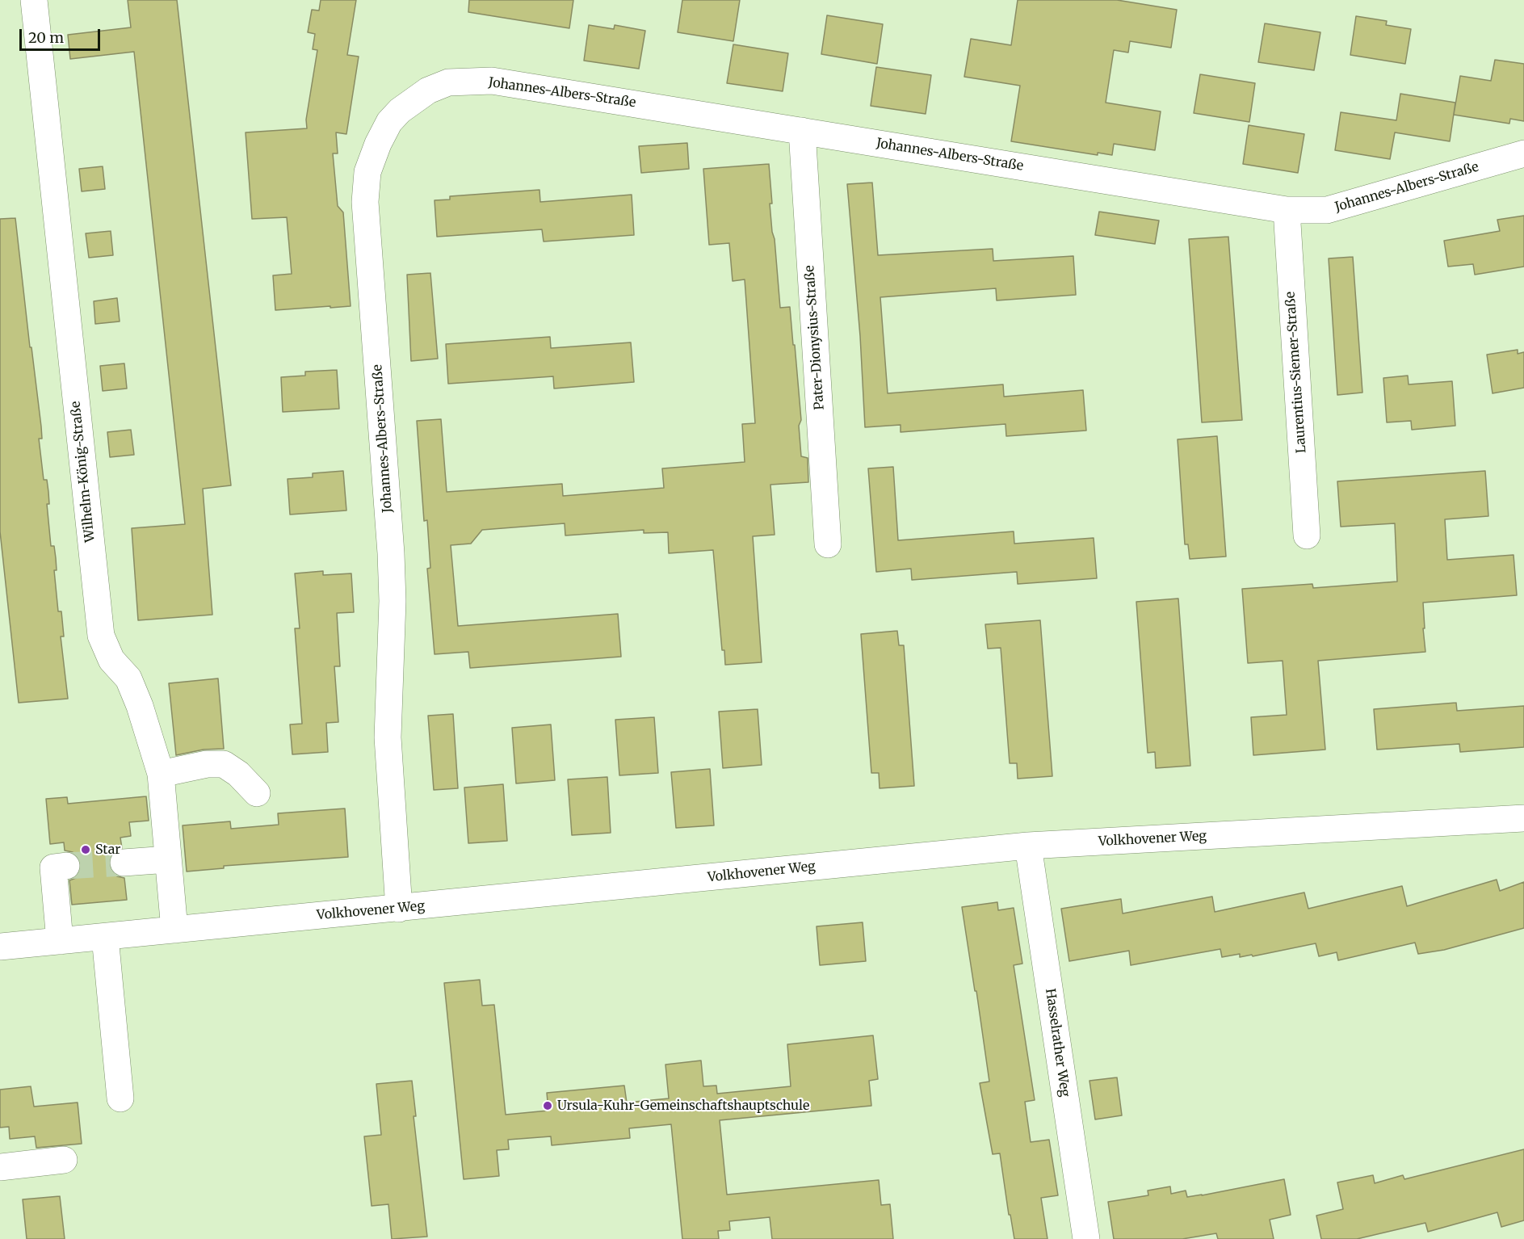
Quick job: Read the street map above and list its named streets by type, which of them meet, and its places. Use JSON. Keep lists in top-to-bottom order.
{
  "streets": {
    "street": [
      "Johannes-Albers-Straße",
      "Pater-Dionysius-Straße",
      "Laurentius-Siemer-Straße",
      "Wilhelm-König-Straße",
      "Volkhovener Weg",
      "Hasselrather Weg"
    ]
  },
  "crossings": [
    ["Johannes-Albers-Straße", "Pater-Dionysius-Straße"],
    ["Johannes-Albers-Straße", "Laurentius-Siemer-Straße"],
    ["Johannes-Albers-Straße", "Volkhovener Weg"],
    ["Wilhelm-König-Straße", "Volkhovener Weg"],
    ["Volkhovener Weg", "Hasselrather Weg"]
  ],
  "places": ["Star", "Ursula-Kuhr-Gemeinschaftshauptschule"],
  "scale_bar": "20 m"
}
